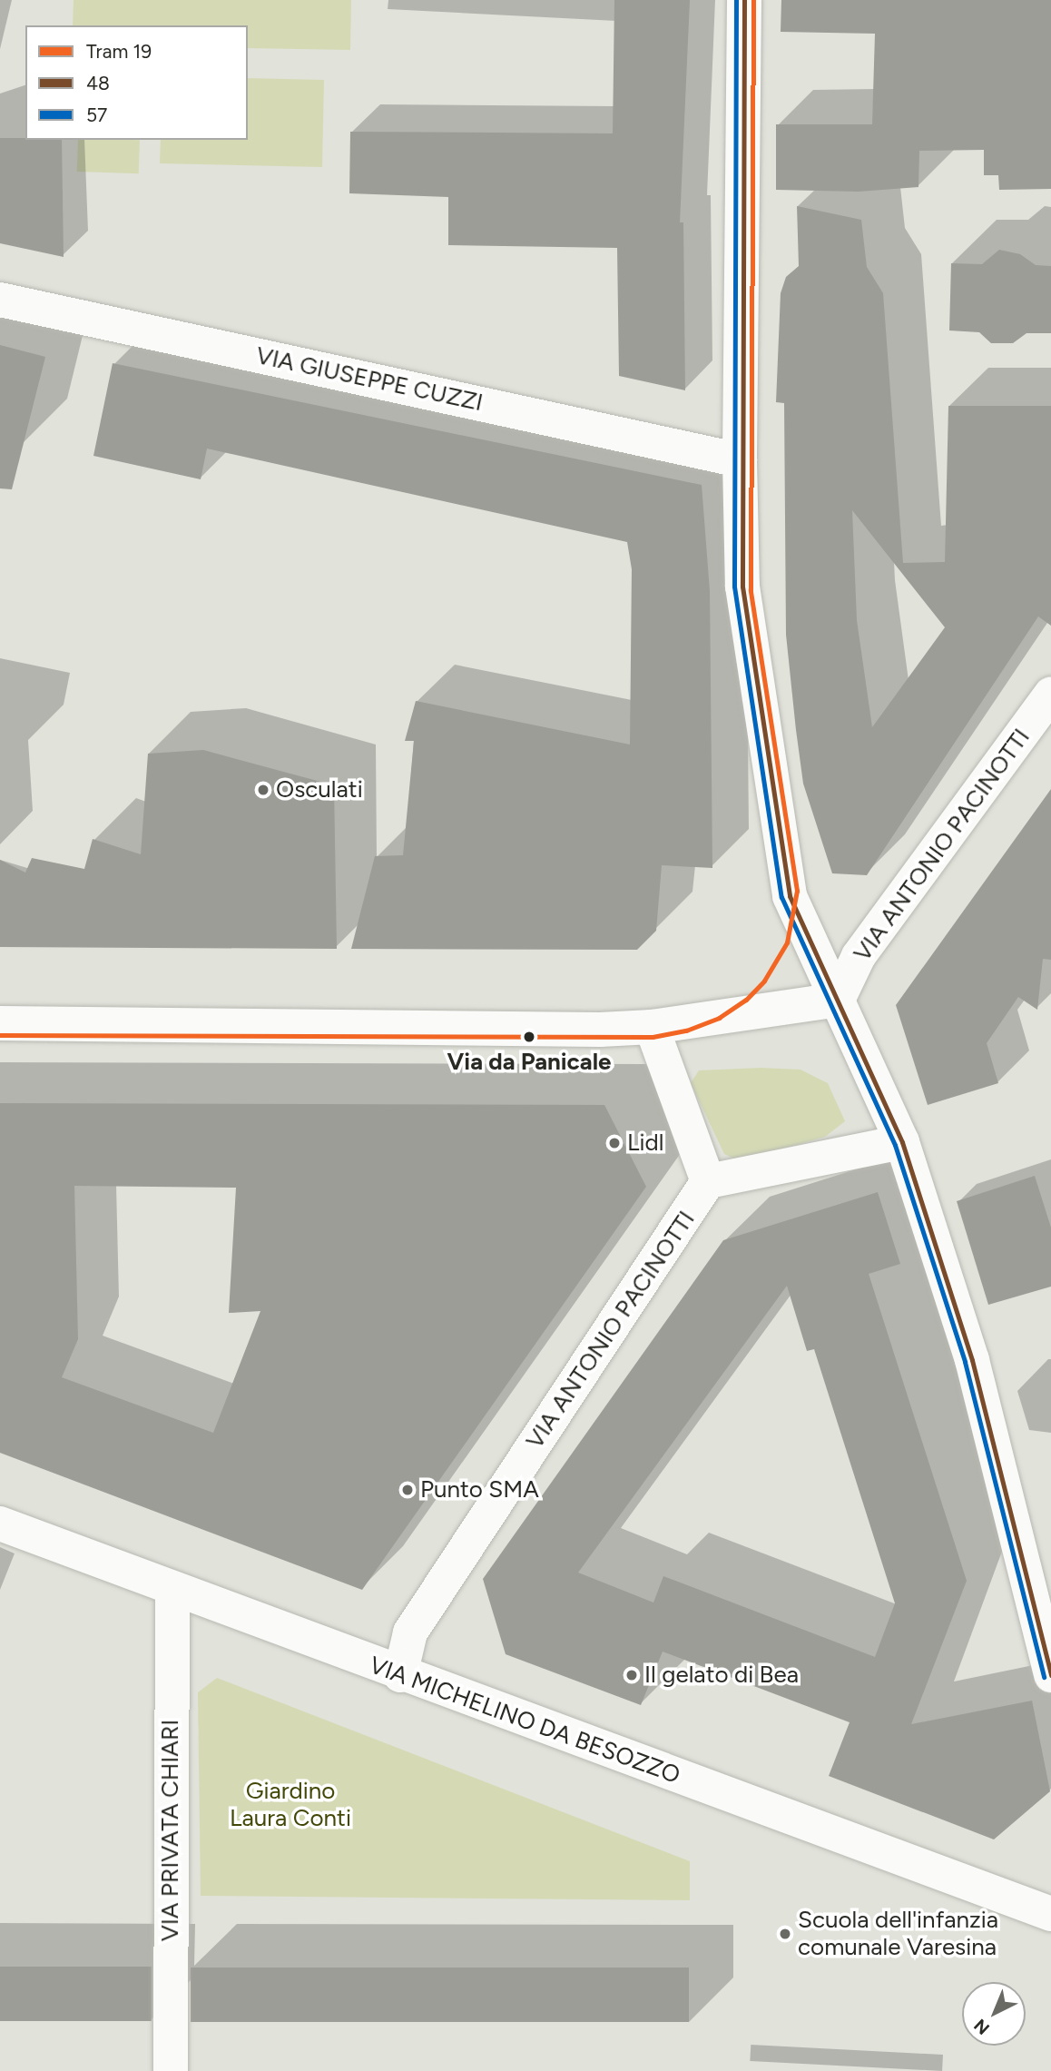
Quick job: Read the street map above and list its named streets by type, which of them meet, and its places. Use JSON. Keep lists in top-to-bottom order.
{
  "streets": {
    "street": [
      "VIA GIUSEPPE CUZZI",
      "VIA ANTONIO PACINOTTI",
      "VIA MICHELINO DA BESOZZO",
      "VIA PRIVATA CHIARI"
    ]
  },
  "crossings": [
    ["VIA ANTONIO PACINOTTI", "VIA MICHELINO DA BESOZZO"],
    ["VIA MICHELINO DA BESOZZO", "VIA PRIVATA CHIARI"]
  ],
  "parks": ["Giardino Laura Conti"],
  "places": [
    "Osculati",
    "Via da Panicale",
    "Lidl",
    "Punto SMA",
    "Il gelato di Bea",
    "Scuola dell'infanzia comunale Varesina"
  ],
  "lines": ["tram line 19", "transit line 48", "transit line 57"],
  "legend": ["Tram 19", "48", "57"],
  "north": "bottom left"
}
